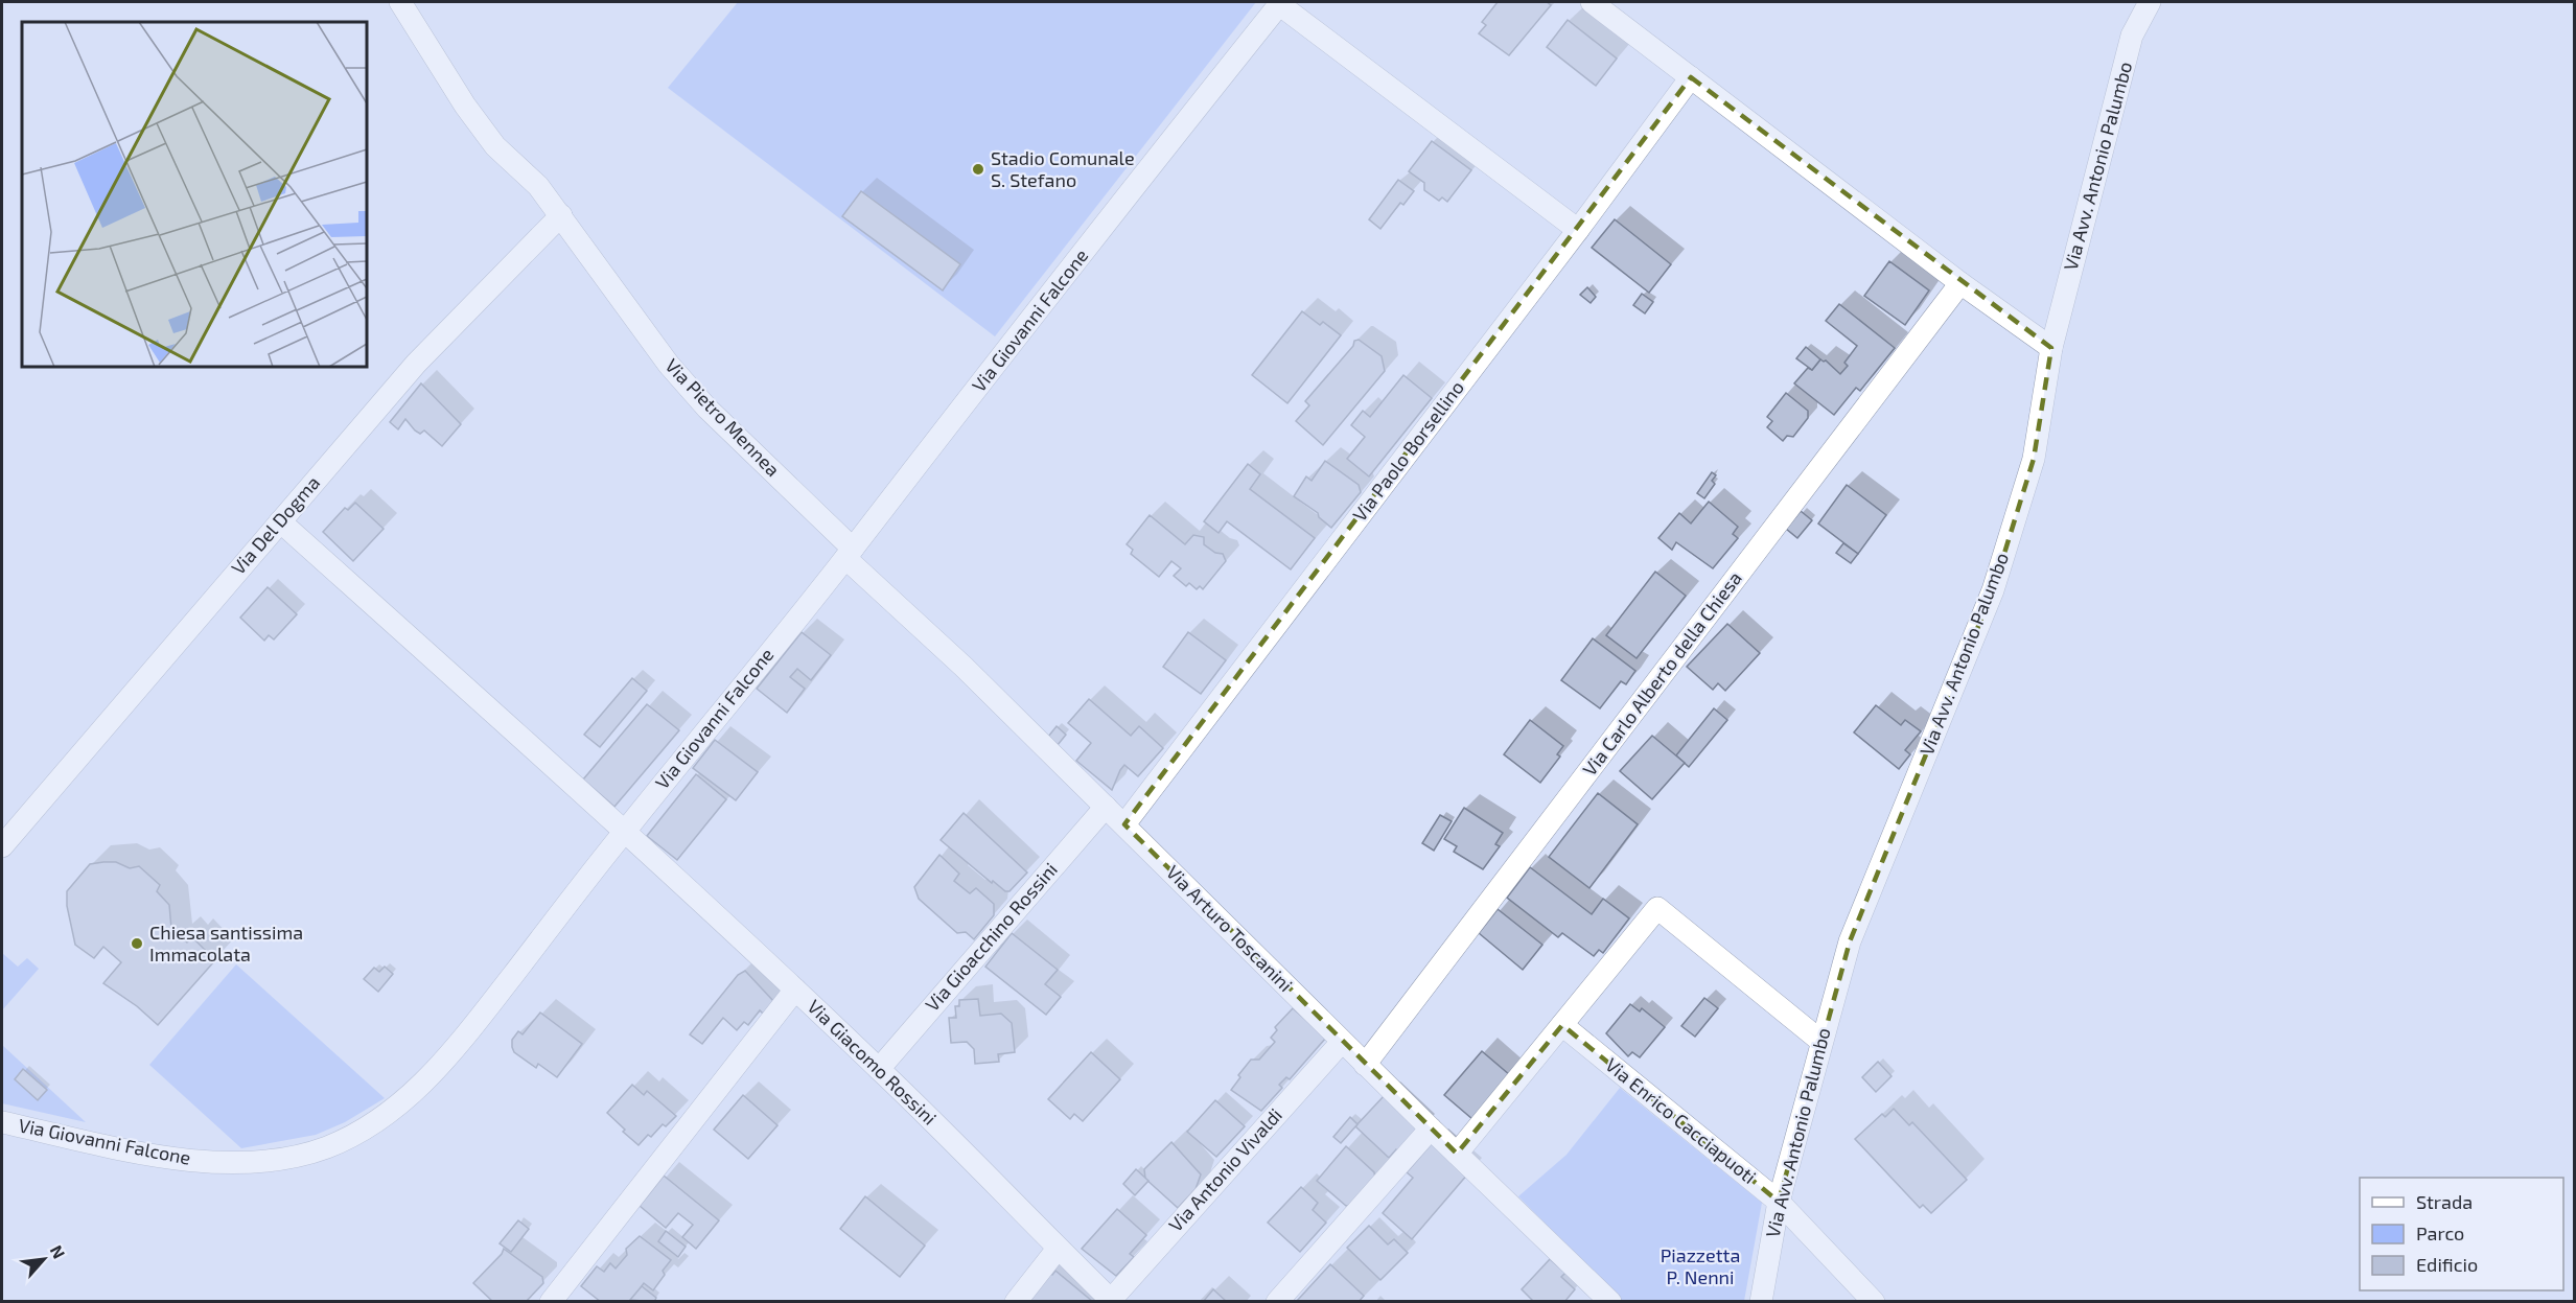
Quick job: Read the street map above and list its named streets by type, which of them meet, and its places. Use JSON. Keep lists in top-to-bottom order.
{
  "streets": {
    "street": [
      "Via Avv. Antonio Palumbo",
      "Via Giovanni Falcone",
      "Via Pietro Mennea",
      "Via Paolo Borsellino",
      "Via Del Dogma",
      "Via Carlo Alberto della Chiesa",
      "Via Arturo Toscanini",
      "Via Gioacchino Rossini",
      "Via Giacomo Rossini",
      "Via Enrico Cacciapuoti",
      "Via Antonio Vivaldi"
    ]
  },
  "crossings": [
    ["Via Avv. Antonio Palumbo", "Via Enrico Cacciapuoti"],
    ["Via Giovanni Falcone", "Via Pietro Mennea"],
    ["Via Giovanni Falcone", "Via Arturo Toscanini"],
    ["Via Giovanni Falcone", "Via Giacomo Rossini"],
    ["Via Pietro Mennea", "Via Del Dogma"],
    ["Via Pietro Mennea", "Via Arturo Toscanini"],
    ["Via Paolo Borsellino", "Via Arturo Toscanini"],
    ["Via Del Dogma", "Via Giacomo Rossini"],
    ["Via Carlo Alberto della Chiesa", "Via Arturo Toscanini"],
    ["Via Arturo Toscanini", "Via Gioacchino Rossini"],
    ["Via Arturo Toscanini", "Via Antonio Vivaldi"],
    ["Via Gioacchino Rossini", "Via Giacomo Rossini"],
    ["Via Giacomo Rossini", "Via Antonio Vivaldi"]
  ],
  "parks": ["Piazzetta P. Nenni"],
  "places": ["Stadio Comunale S. Stefano", "Chiesa santissima Immacolata"],
  "legend": ["Strada", "Parco", "Edificio"],
  "north": "top right"
}
